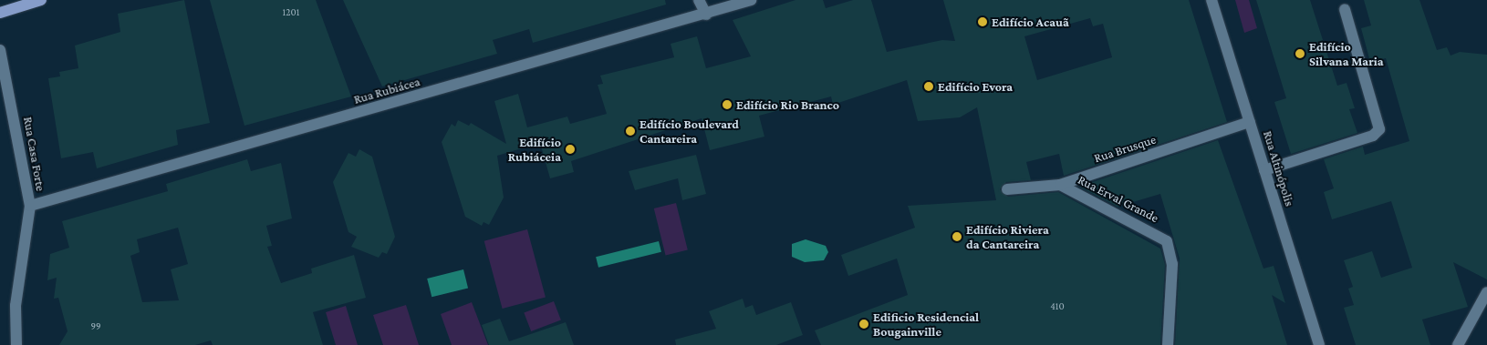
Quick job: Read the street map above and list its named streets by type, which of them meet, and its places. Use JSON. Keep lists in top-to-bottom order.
{
  "streets": {
    "street": [
      "Rua Rubiácea",
      "Rua Brusque",
      "Rua Casa Forte",
      "Rua Altinópolis",
      "Rua Erval Grande"
    ]
  },
  "crossings": [
    ["Rua Rubiácea", "Rua Casa Forte"],
    ["Rua Brusque", "Rua Altinópolis"],
    ["Rua Brusque", "Rua Erval Grande"]
  ],
  "places": [
    "Edifício Acauã",
    "Edifício Silvana Maria",
    "Edifício Evora",
    "Edifício Rio Branco",
    "Edifício Boulevard Cantareira",
    "Edifício Rubiáceia",
    "Edifício Riviera da Cantareira",
    "Edificio Residencial Bougainville"
  ],
  "house_numbers": ["1201", "410", "99"]
}
